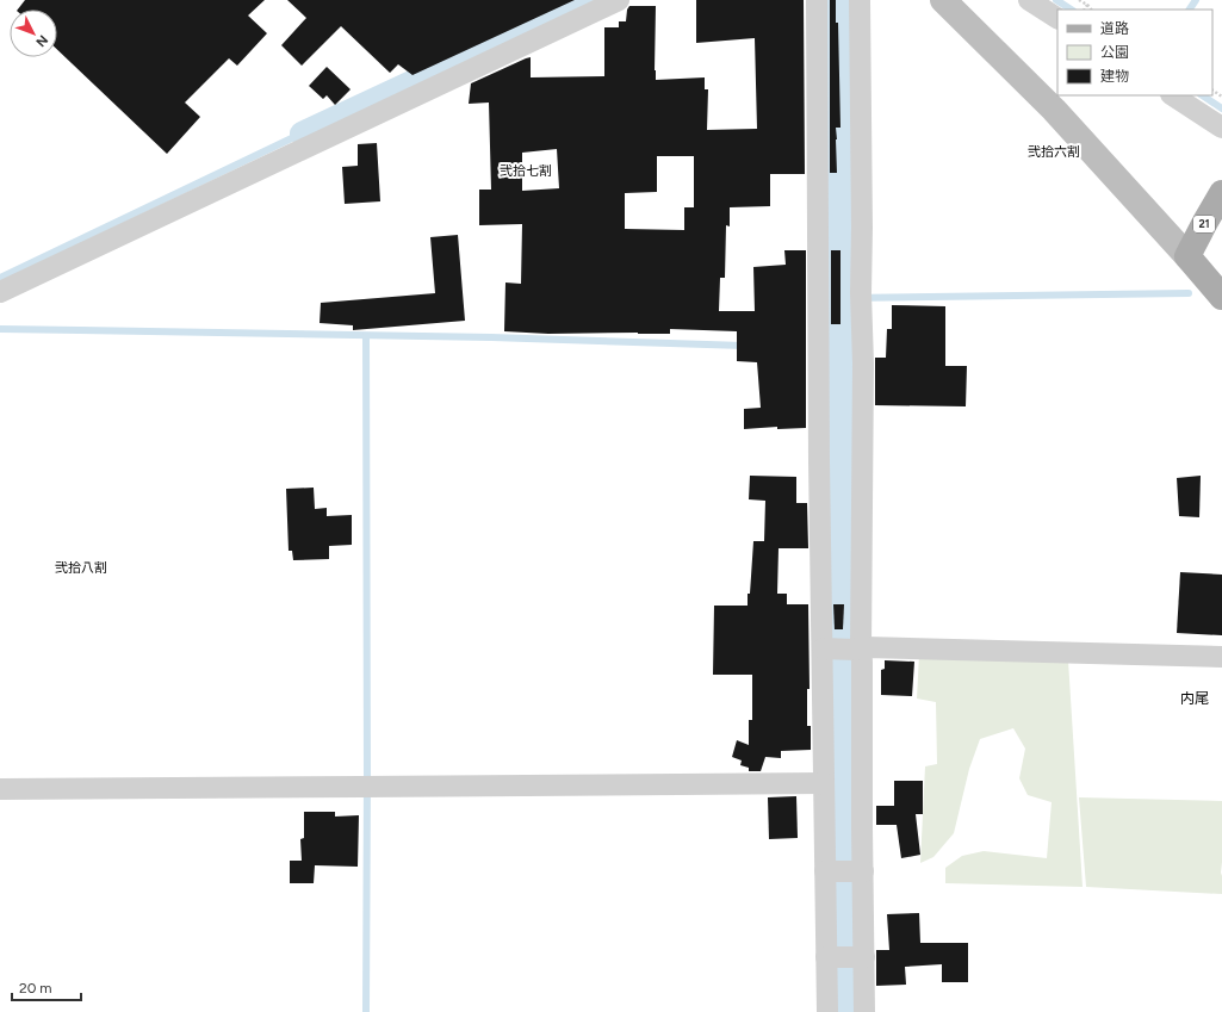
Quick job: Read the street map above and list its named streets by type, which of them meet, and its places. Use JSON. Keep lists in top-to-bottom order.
{
  "streets": {
    "main road": ["21"]
  },
  "districts": [
    "弐拾六割",
    "弐拾七割",
    "弐拾八割",
    "内尾"
  ],
  "legend": ["道路", "公園", "建物"],
  "scale_bar": "20 m",
  "north": "bottom right"
}
